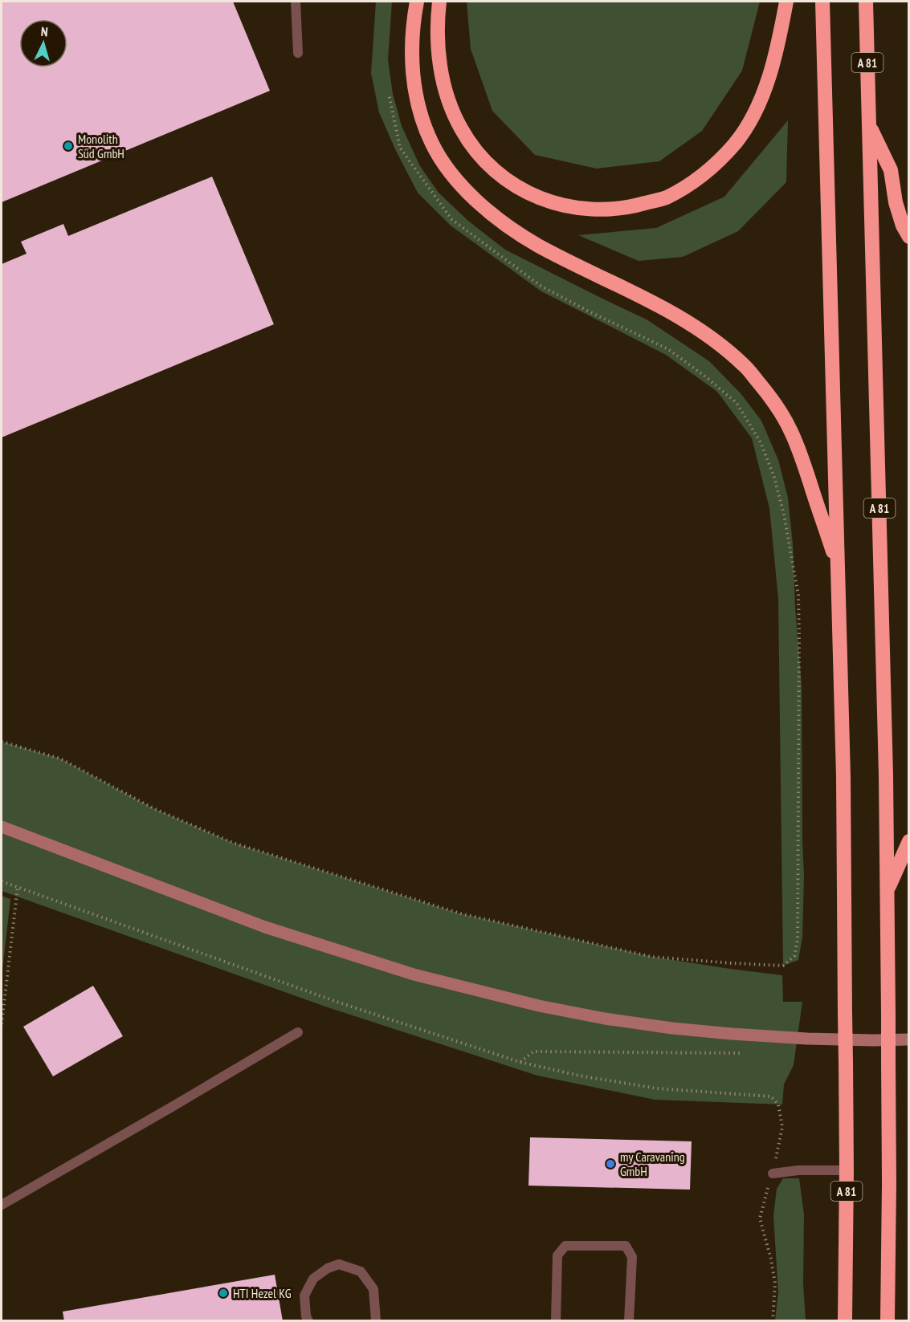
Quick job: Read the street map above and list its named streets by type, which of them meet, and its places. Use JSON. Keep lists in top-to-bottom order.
{
  "streets": {
    "highway": ["A 81"]
  },
  "places": ["Monolith Süd GmbH", "my Caravaning GmbH", "HTI Hezel KG"],
  "north": "top"
}
